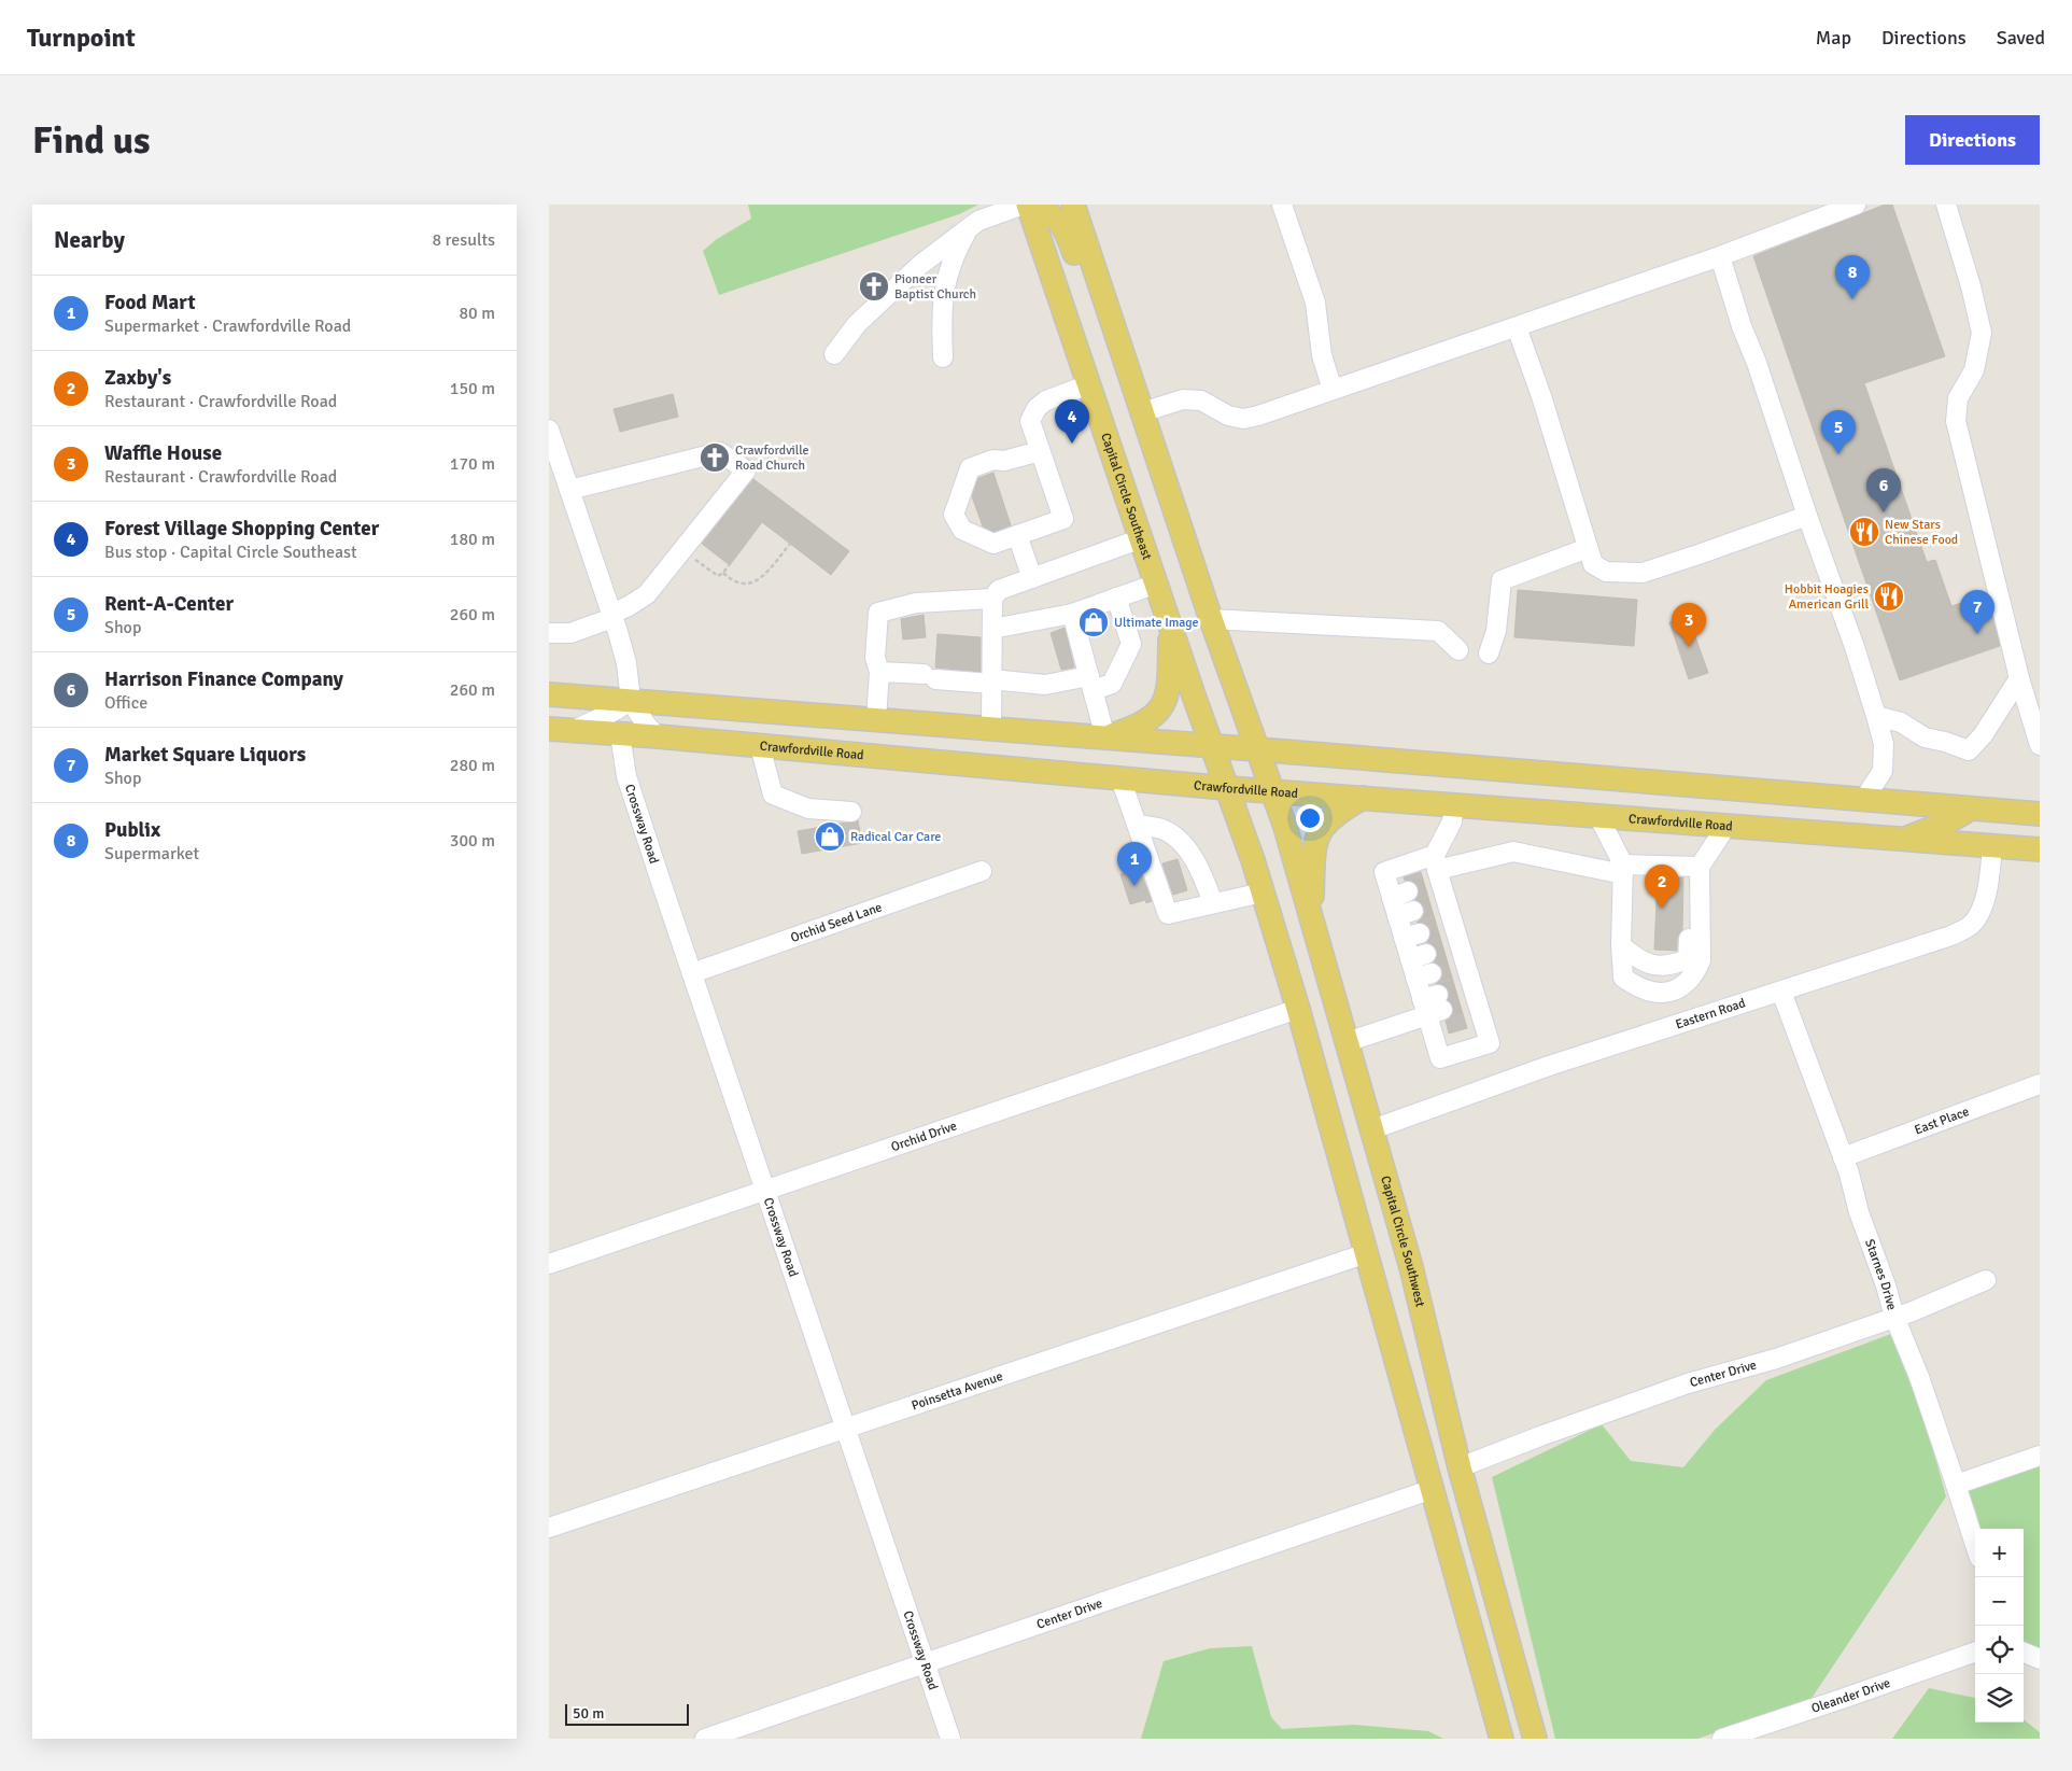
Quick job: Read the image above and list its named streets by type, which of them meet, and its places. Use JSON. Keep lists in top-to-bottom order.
{
  "streets": {
    "main road": ["Capital Circle Southeast", "Crawfordville Road", "Capital Circle Southwest"],
    "street": [
      "Crossway Road",
      "Orchid Seed Lane",
      "Eastern Road",
      "East Place",
      "Orchid Drive",
      "Starnes Drive",
      "Center Drive",
      "Poinsetta Avenue",
      "Oleander Drive"
    ]
  },
  "crossings": [
    ["Capital Circle Southeast", "Crawfordville Road"],
    ["Crawfordville Road", "Crossway Road"],
    ["Crawfordville Road", "Eastern Road"],
    ["Crawfordville Road", "Capital Circle Southwest"],
    ["Crossway Road", "Orchid Seed Lane"],
    ["Crossway Road", "Orchid Drive"],
    ["Crossway Road", "Center Drive"],
    ["Crossway Road", "Poinsetta Avenue"],
    ["Eastern Road", "Capital Circle Southwest"],
    ["Eastern Road", "Starnes Drive"],
    ["East Place", "Starnes Drive"],
    ["Capital Circle Southwest", "Center Drive"],
    ["Starnes Drive", "Center Drive"]
  ],
  "places": {
    "church": ["Pioneer Baptist Church", "Crawfordville Road Church"],
    "restaurant": ["New Stars Chinese Food", "Hobbit Hoagies American Grill"],
    "shop": ["Ultimate Image", "Radical Car Care"]
  },
  "scale_bar": "50 m",
  "page": {
    "header": "Turnpoint",
    "nav": ["Map", "Directions", "Saved"],
    "buttons": "Directions",
    "title": "Find us",
    "heading": ["Nearby", "8 results"],
    "pins": [
      "8",
      "4",
      "5",
      "6",
      "7",
      "3",
      "1",
      "2"
    ],
    "list": [
      {
        "mark": "1",
        "name": "Food Mart",
        "note": "Supermarket · Crawfordville Road",
        "value": "80 m"
      },
      {
        "mark": "2",
        "name": "Zaxby's",
        "note": "Restaurant · Crawfordville Road",
        "value": "150 m"
      },
      {
        "mark": "3",
        "name": "Waffle House",
        "note": "Restaurant · Crawfordville Road",
        "value": "170 m"
      },
      {
        "mark": "4",
        "name": "Forest Village Shopping Center",
        "note": "Bus stop · Capital Circle Southeast",
        "value": "180 m"
      },
      {
        "mark": "5",
        "name": "Rent-A-Center",
        "note": "Shop",
        "value": "260 m"
      },
      {
        "mark": "6",
        "name": "Harrison Finance Company",
        "note": "Office",
        "value": "260 m"
      },
      {
        "mark": "7",
        "name": "Market Square Liquors",
        "note": "Shop",
        "value": "280 m"
      },
      {
        "mark": "8",
        "name": "Publix",
        "note": "Supermarket",
        "value": "300 m"
      }
    ],
    "map_buttons": ["+", "−"],
    "scale": "50 m"
  }
}
